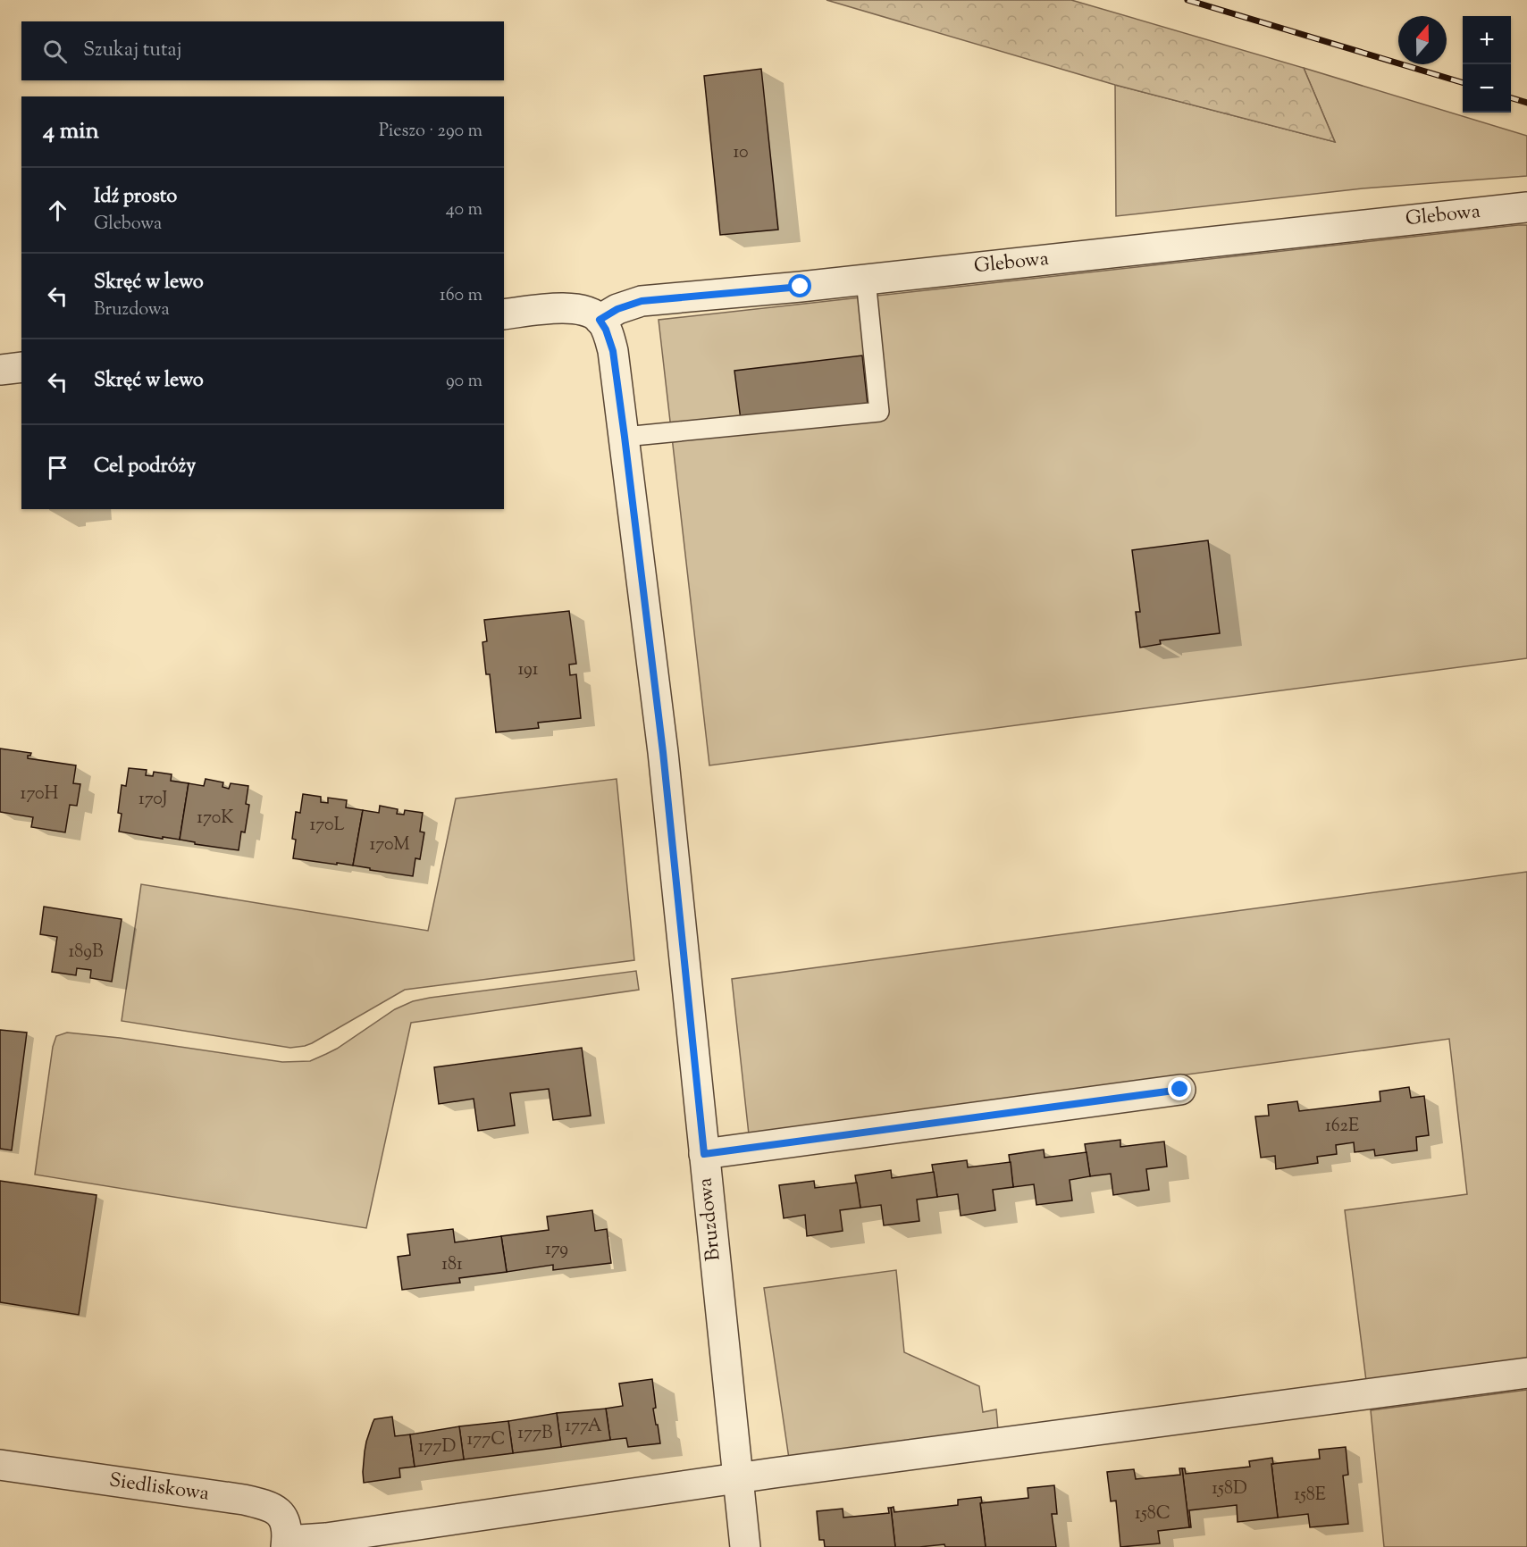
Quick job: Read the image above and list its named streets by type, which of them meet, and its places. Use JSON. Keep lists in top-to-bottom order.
{
  "streets": {
    "street": ["Glebowa", "Bruzdowa", "Siedliskowa"]
  },
  "crossings": [
    ["Glebowa", "Bruzdowa"]
  ],
  "house_numbers": [
    "10",
    "191",
    "170H",
    "170J",
    "170K",
    "170L",
    "170M",
    "189B",
    "162E",
    "179",
    "181",
    "177A",
    "177B",
    "177C",
    "177D",
    "158D",
    "158E",
    "158C"
  ],
  "north": "top",
  "page": {
    "map_buttons": ["+", "−"],
    "search": "Szukaj tutaj",
    "heading": ["4 min", "Pieszo · 290 m"],
    "list": [
      ["Idź prosto", "Glebowa", "40 m"],
      ["Skręć w lewo", "Bruzdowa", "160 m"],
      ["Skręć w lewo", "90 m"],
      "Cel podróży"
    ]
  }
}
